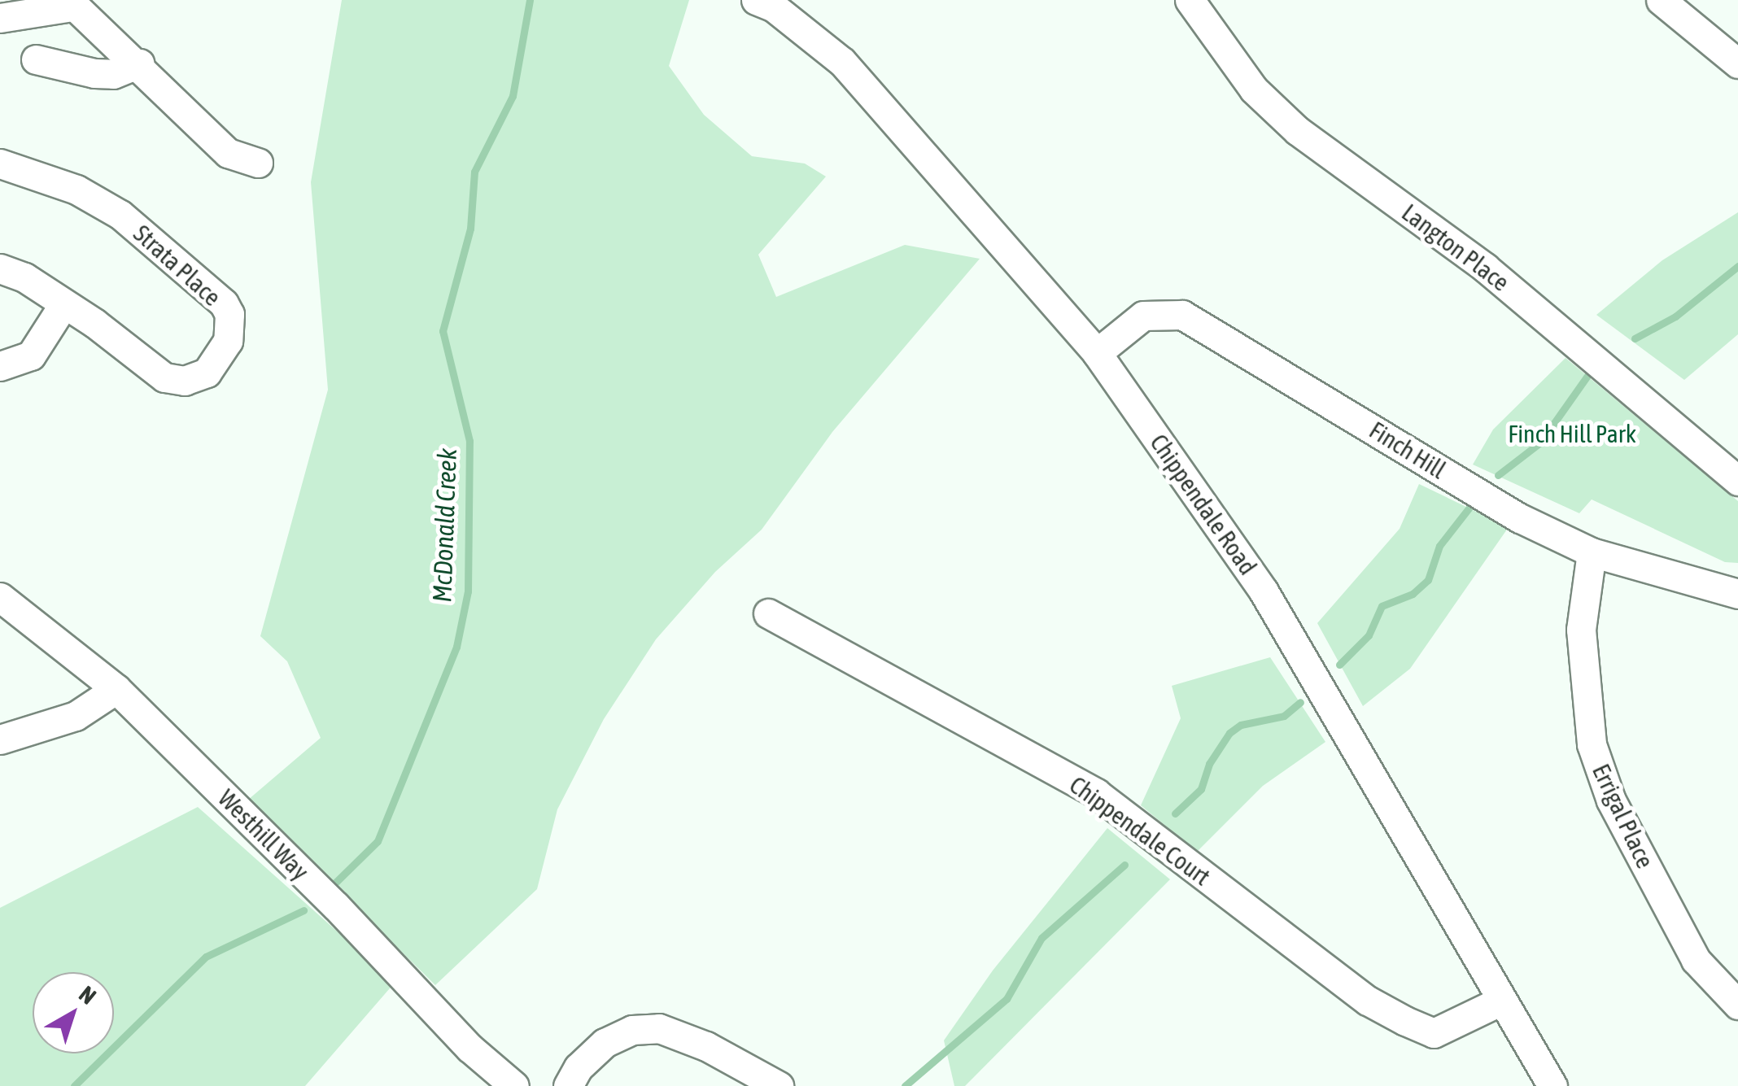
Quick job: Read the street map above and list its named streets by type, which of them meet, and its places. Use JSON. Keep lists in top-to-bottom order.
{
  "streets": {
    "street": [
      "Langton Place",
      "Strata Place",
      "Finch Hill",
      "Chippendale Road",
      "Errigal Place",
      "Chippendale Court",
      "Westhill Way"
    ]
  },
  "crossings": [
    ["Finch Hill", "Chippendale Road"],
    ["Finch Hill", "Errigal Place"],
    ["Chippendale Road", "Chippendale Court"]
  ],
  "water": ["McDonald Creek"],
  "parks": ["Finch Hill Park"],
  "north": "top right"
}
